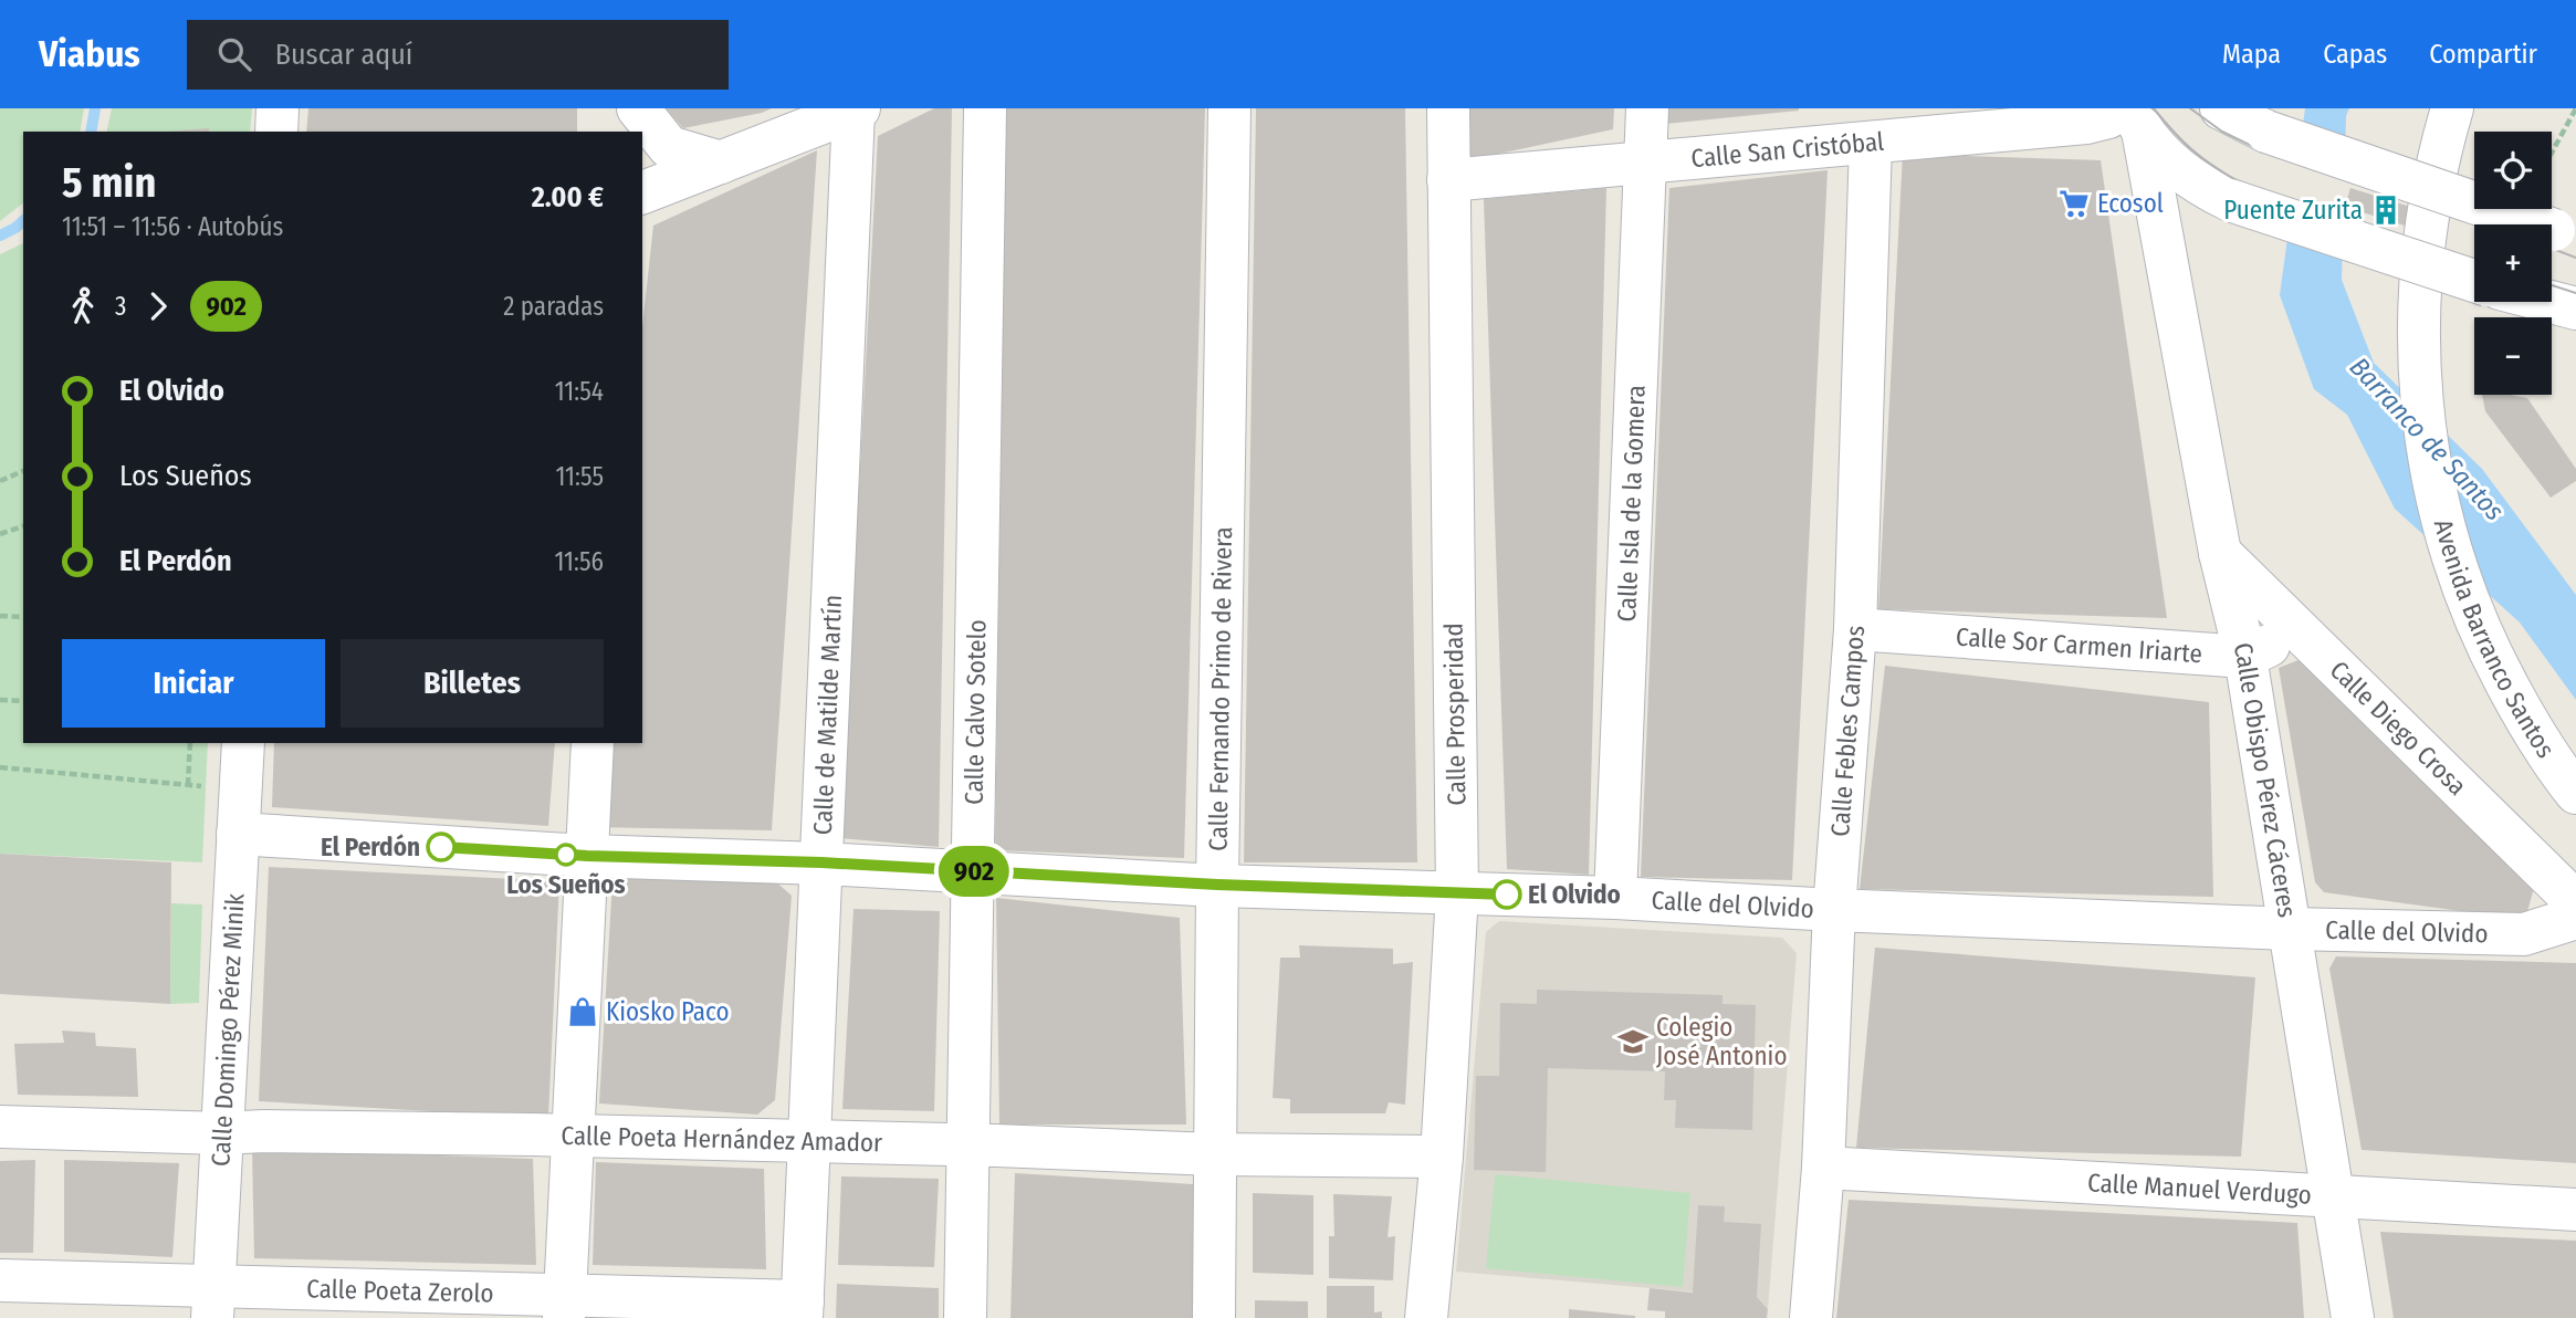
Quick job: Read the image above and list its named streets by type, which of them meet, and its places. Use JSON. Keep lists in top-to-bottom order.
{
  "streets": {
    "street": [
      "Calle San Cristóbal",
      "Calle Isla de la Gomera",
      "Avenida Barranco Santos",
      "Calle Sor Carmen Iriarte",
      "Calle Fernando Primo de Rivera",
      "Calle Calvo Sotelo",
      "Calle de Matilde Martín",
      "Calle Prosperidad",
      "Calle Diego Crosa",
      "Calle Febles Campos",
      "Calle Obispo Pérez Cáceres",
      "Calle del Olvido",
      "Calle Domingo Pérez Minik",
      "Calle Poeta Hernández Amador",
      "Calle Manuel Verdugo",
      "Calle Poeta Zerolo"
    ]
  },
  "crossings": [
    ["Calle San Cristóbal", "Calle Isla de la Gomera"],
    ["Calle San Cristóbal", "Calle Prosperidad"],
    ["Calle San Cristóbal", "Calle Febles Campos"],
    ["Calle San Cristóbal", "Calle Obispo Pérez Cáceres"],
    ["Calle Isla de la Gomera", "Calle del Olvido"],
    ["Calle Sor Carmen Iriarte", "Calle Febles Campos"],
    ["Calle Sor Carmen Iriarte", "Calle Obispo Pérez Cáceres"],
    ["Calle Fernando Primo de Rivera", "Calle del Olvido"],
    ["Calle Fernando Primo de Rivera", "Calle Poeta Hernández Amador"],
    ["Calle Calvo Sotelo", "Calle del Olvido"],
    ["Calle Calvo Sotelo", "Calle Poeta Hernández Amador"],
    ["Calle de Matilde Martín", "Calle del Olvido"],
    ["Calle de Matilde Martín", "Calle Poeta Hernández Amador"],
    ["Calle de Matilde Martín", "Calle Poeta Zerolo"],
    ["Calle Prosperidad", "Calle del Olvido"],
    ["Calle Prosperidad", "Calle Poeta Hernández Amador"],
    ["Calle Diego Crosa", "Calle Obispo Pérez Cáceres"],
    ["Calle Febles Campos", "Calle del Olvido"],
    ["Calle Febles Campos", "Calle Manuel Verdugo"],
    ["Calle Obispo Pérez Cáceres", "Calle del Olvido"],
    ["Calle Obispo Pérez Cáceres", "Calle Manuel Verdugo"],
    ["Calle del Olvido", "Calle Domingo Pérez Minik"],
    ["Calle Domingo Pérez Minik", "Calle Poeta Hernández Amador"],
    ["Calle Domingo Pérez Minik", "Calle Poeta Zerolo"]
  ],
  "water": ["Barranco de Santos"],
  "places": {
    "supermarket": ["Ecosol"],
    "building": ["Puente Zurita"],
    "other": ["El Perdón", "Los Sueños", "El Olvido"],
    "shop": ["Kiosko Paco"],
    "school or university": ["Colegio José Antonio"]
  },
  "lines": ["bus line 902"],
  "page": {
    "header": "Viabus",
    "search": "Buscar aquí",
    "nav": ["Mapa", "Capas", "Compartir"],
    "on_map": "902",
    "map_buttons": ["+", "−"],
    "heading": ["5 min", "11:51 – 11:56 · Autobús", "2.00 €"],
    "legs": ["3", "902", "2 paradas"],
    "list": [
      {
        "name": "El Olvido",
        "value": "11:54"
      },
      {
        "name": "Los Sueños",
        "value": "11:55"
      },
      {
        "name": "El Perdón",
        "value": "11:56"
      }
    ],
    "buttons": ["Iniciar", "Billetes"]
  }
}
